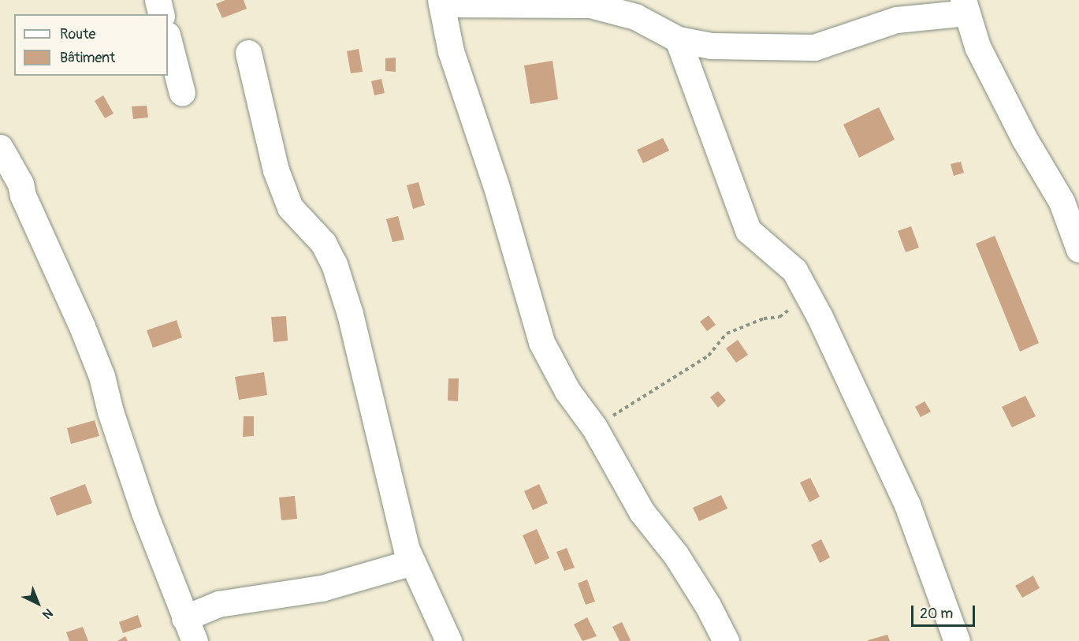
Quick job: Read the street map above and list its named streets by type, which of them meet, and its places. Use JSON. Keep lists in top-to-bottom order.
{
  "legend": ["Route", "Bâtiment"],
  "scale_bar": "20 m",
  "north": "bottom right"
}
